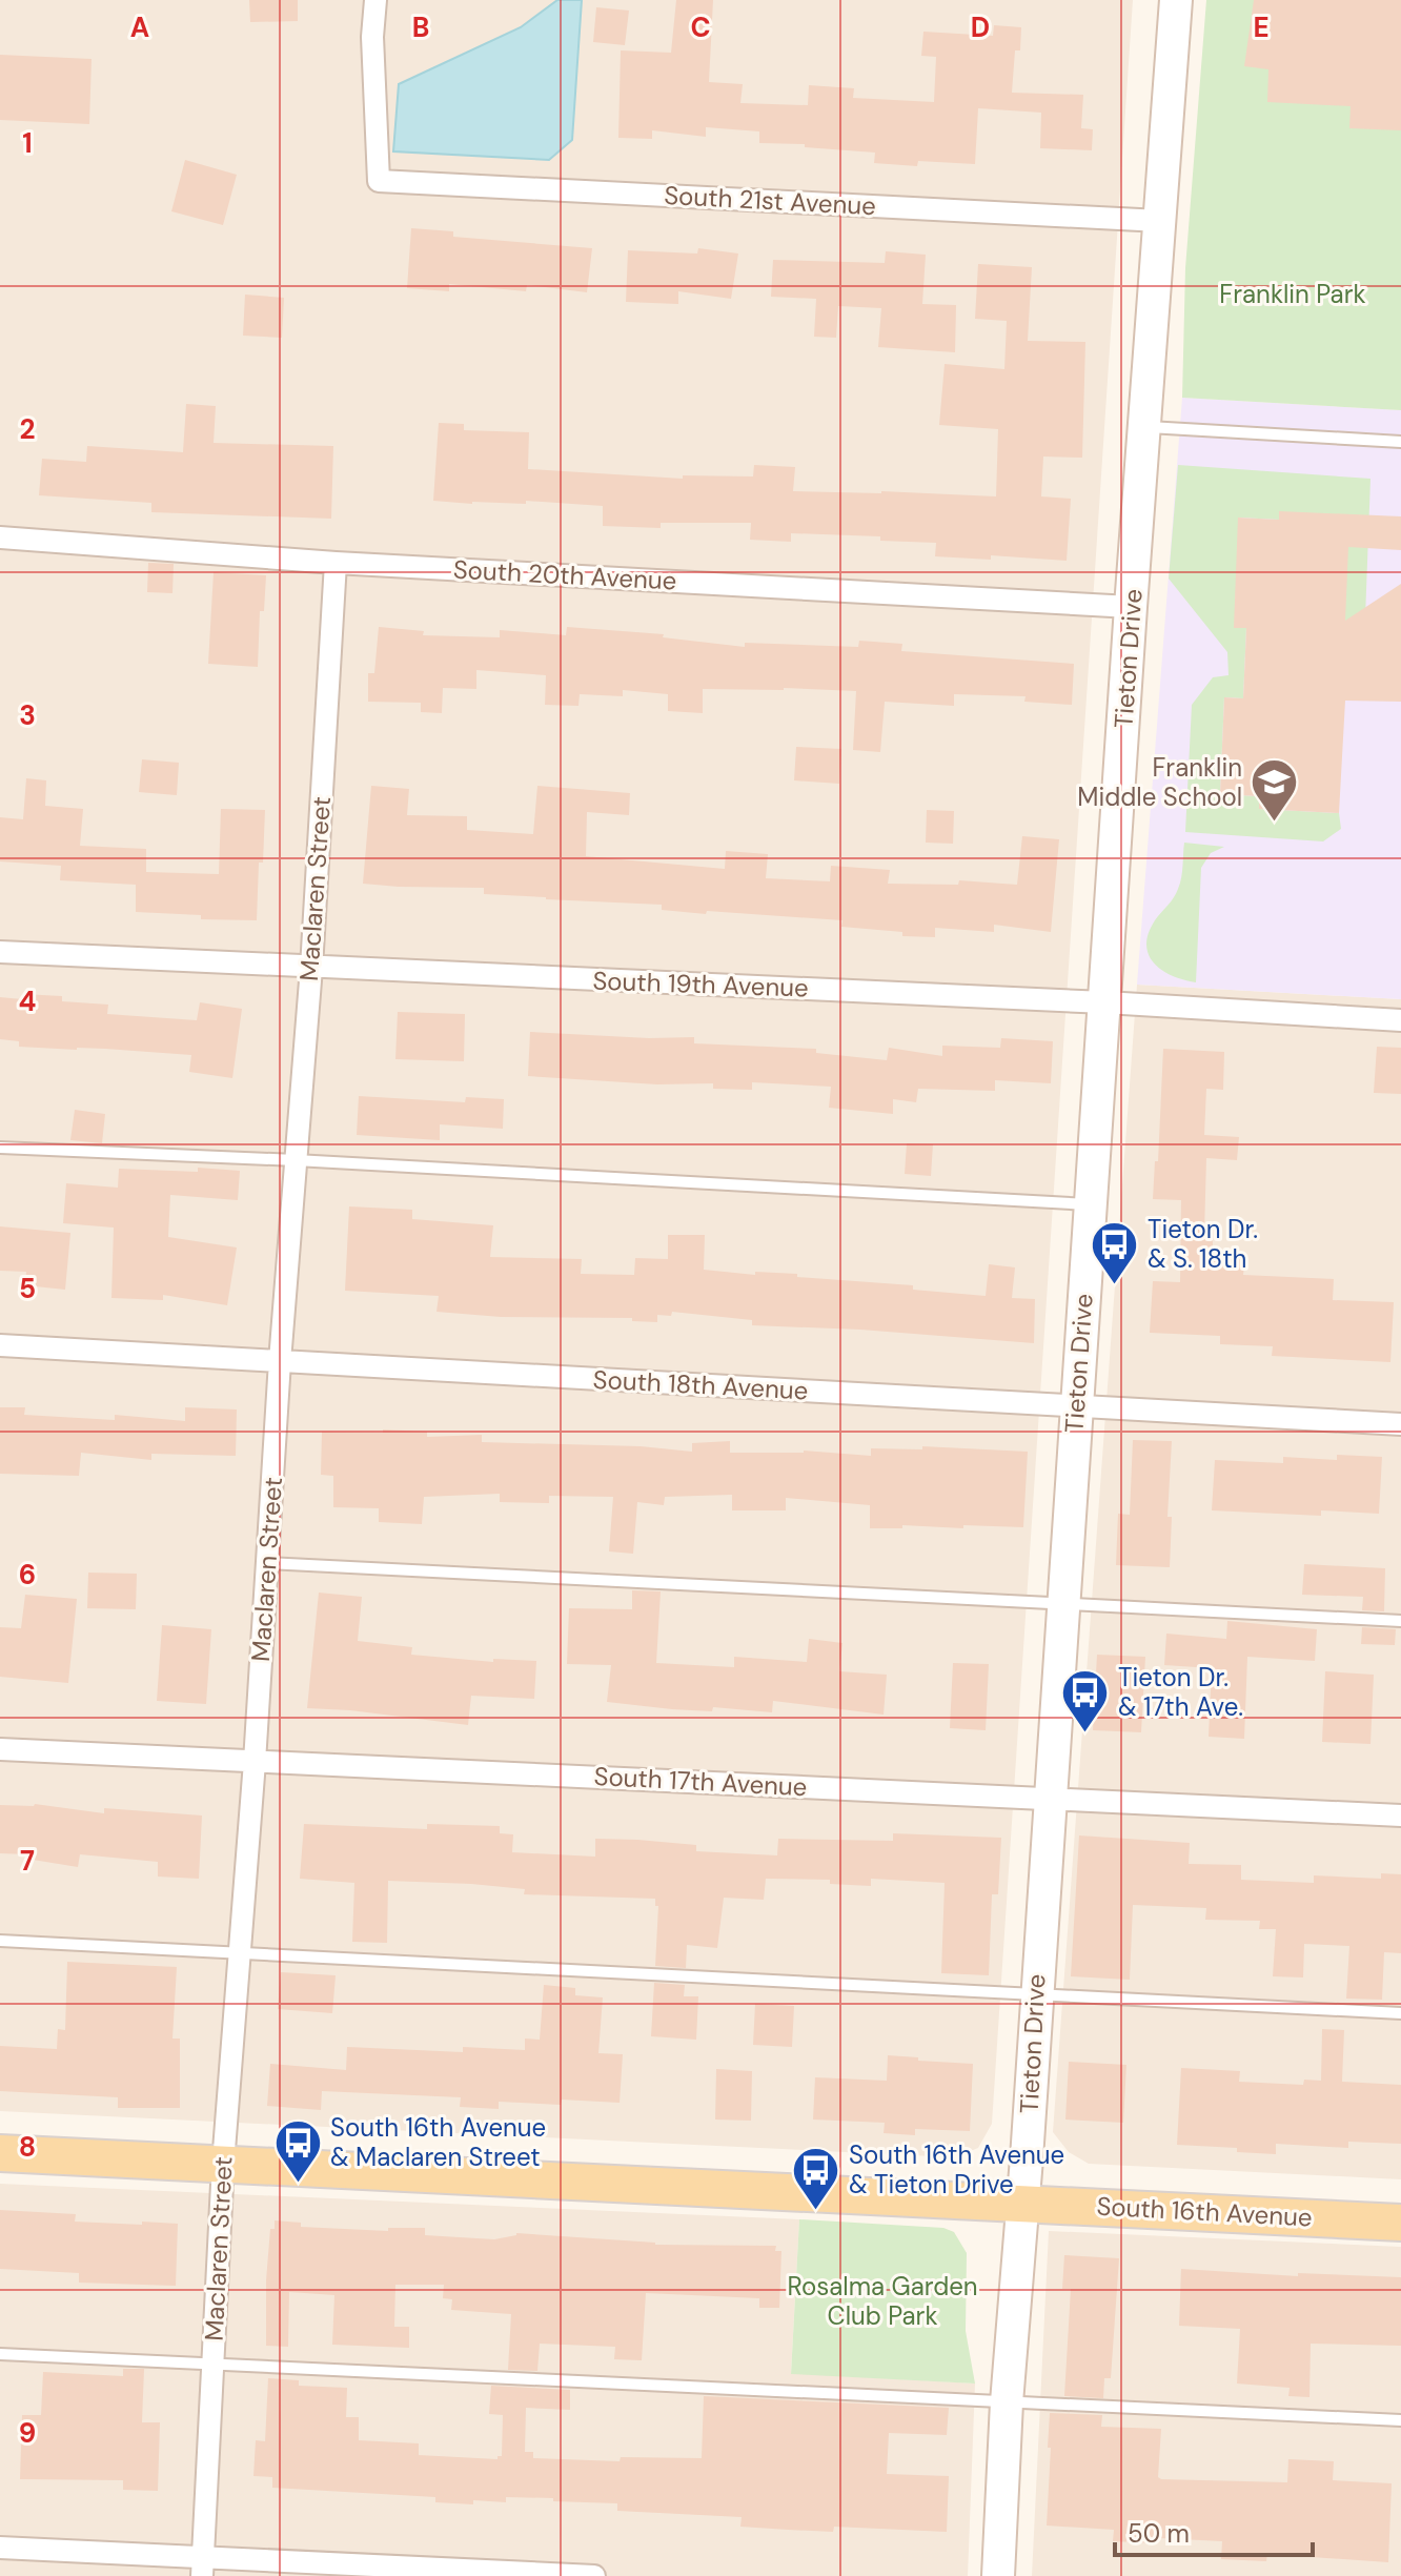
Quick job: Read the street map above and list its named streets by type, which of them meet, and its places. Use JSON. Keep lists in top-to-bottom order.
{
  "streets": {
    "main road": ["Tieton Drive", "South 16th Avenue"],
    "street": [
      "South 21st Avenue",
      "South 20th Avenue",
      "Maclaren Street",
      "South 19th Avenue",
      "South 18th Avenue",
      "South 17th Avenue"
    ]
  },
  "crossings": [
    ["South 21st Avenue", "Tieton Drive"],
    ["South 20th Avenue", "Tieton Drive"],
    ["South 20th Avenue", "Maclaren Street"],
    ["Tieton Drive", "South 19th Avenue"],
    ["Tieton Drive", "South 18th Avenue"],
    ["Tieton Drive", "South 17th Avenue"],
    ["Tieton Drive", "South 16th Avenue"],
    ["Maclaren Street", "South 19th Avenue"],
    ["Maclaren Street", "South 18th Avenue"],
    ["Maclaren Street", "South 17th Avenue"],
    ["Maclaren Street", "South 16th Avenue"]
  ],
  "parks": ["Franklin Park", "Rosalma Garden Club Park"],
  "places": {
    "school or university": ["Franklin Middle School"],
    "bus stop": [
      "Tieton Dr. & S. 18th",
      "Tieton Dr. & 17th Ave.",
      "South 16th Avenue & Maclaren Street",
      "South 16th Avenue & Tieton Drive"
    ]
  },
  "scale_bar": "50 m",
  "grid": {
    "columns": [
      "A",
      "B",
      "C",
      "D",
      "E"
    ],
    "rows": [
      "1",
      "2",
      "3",
      "4",
      "5",
      "6",
      "7",
      "8",
      "9"
    ]
  }
}
